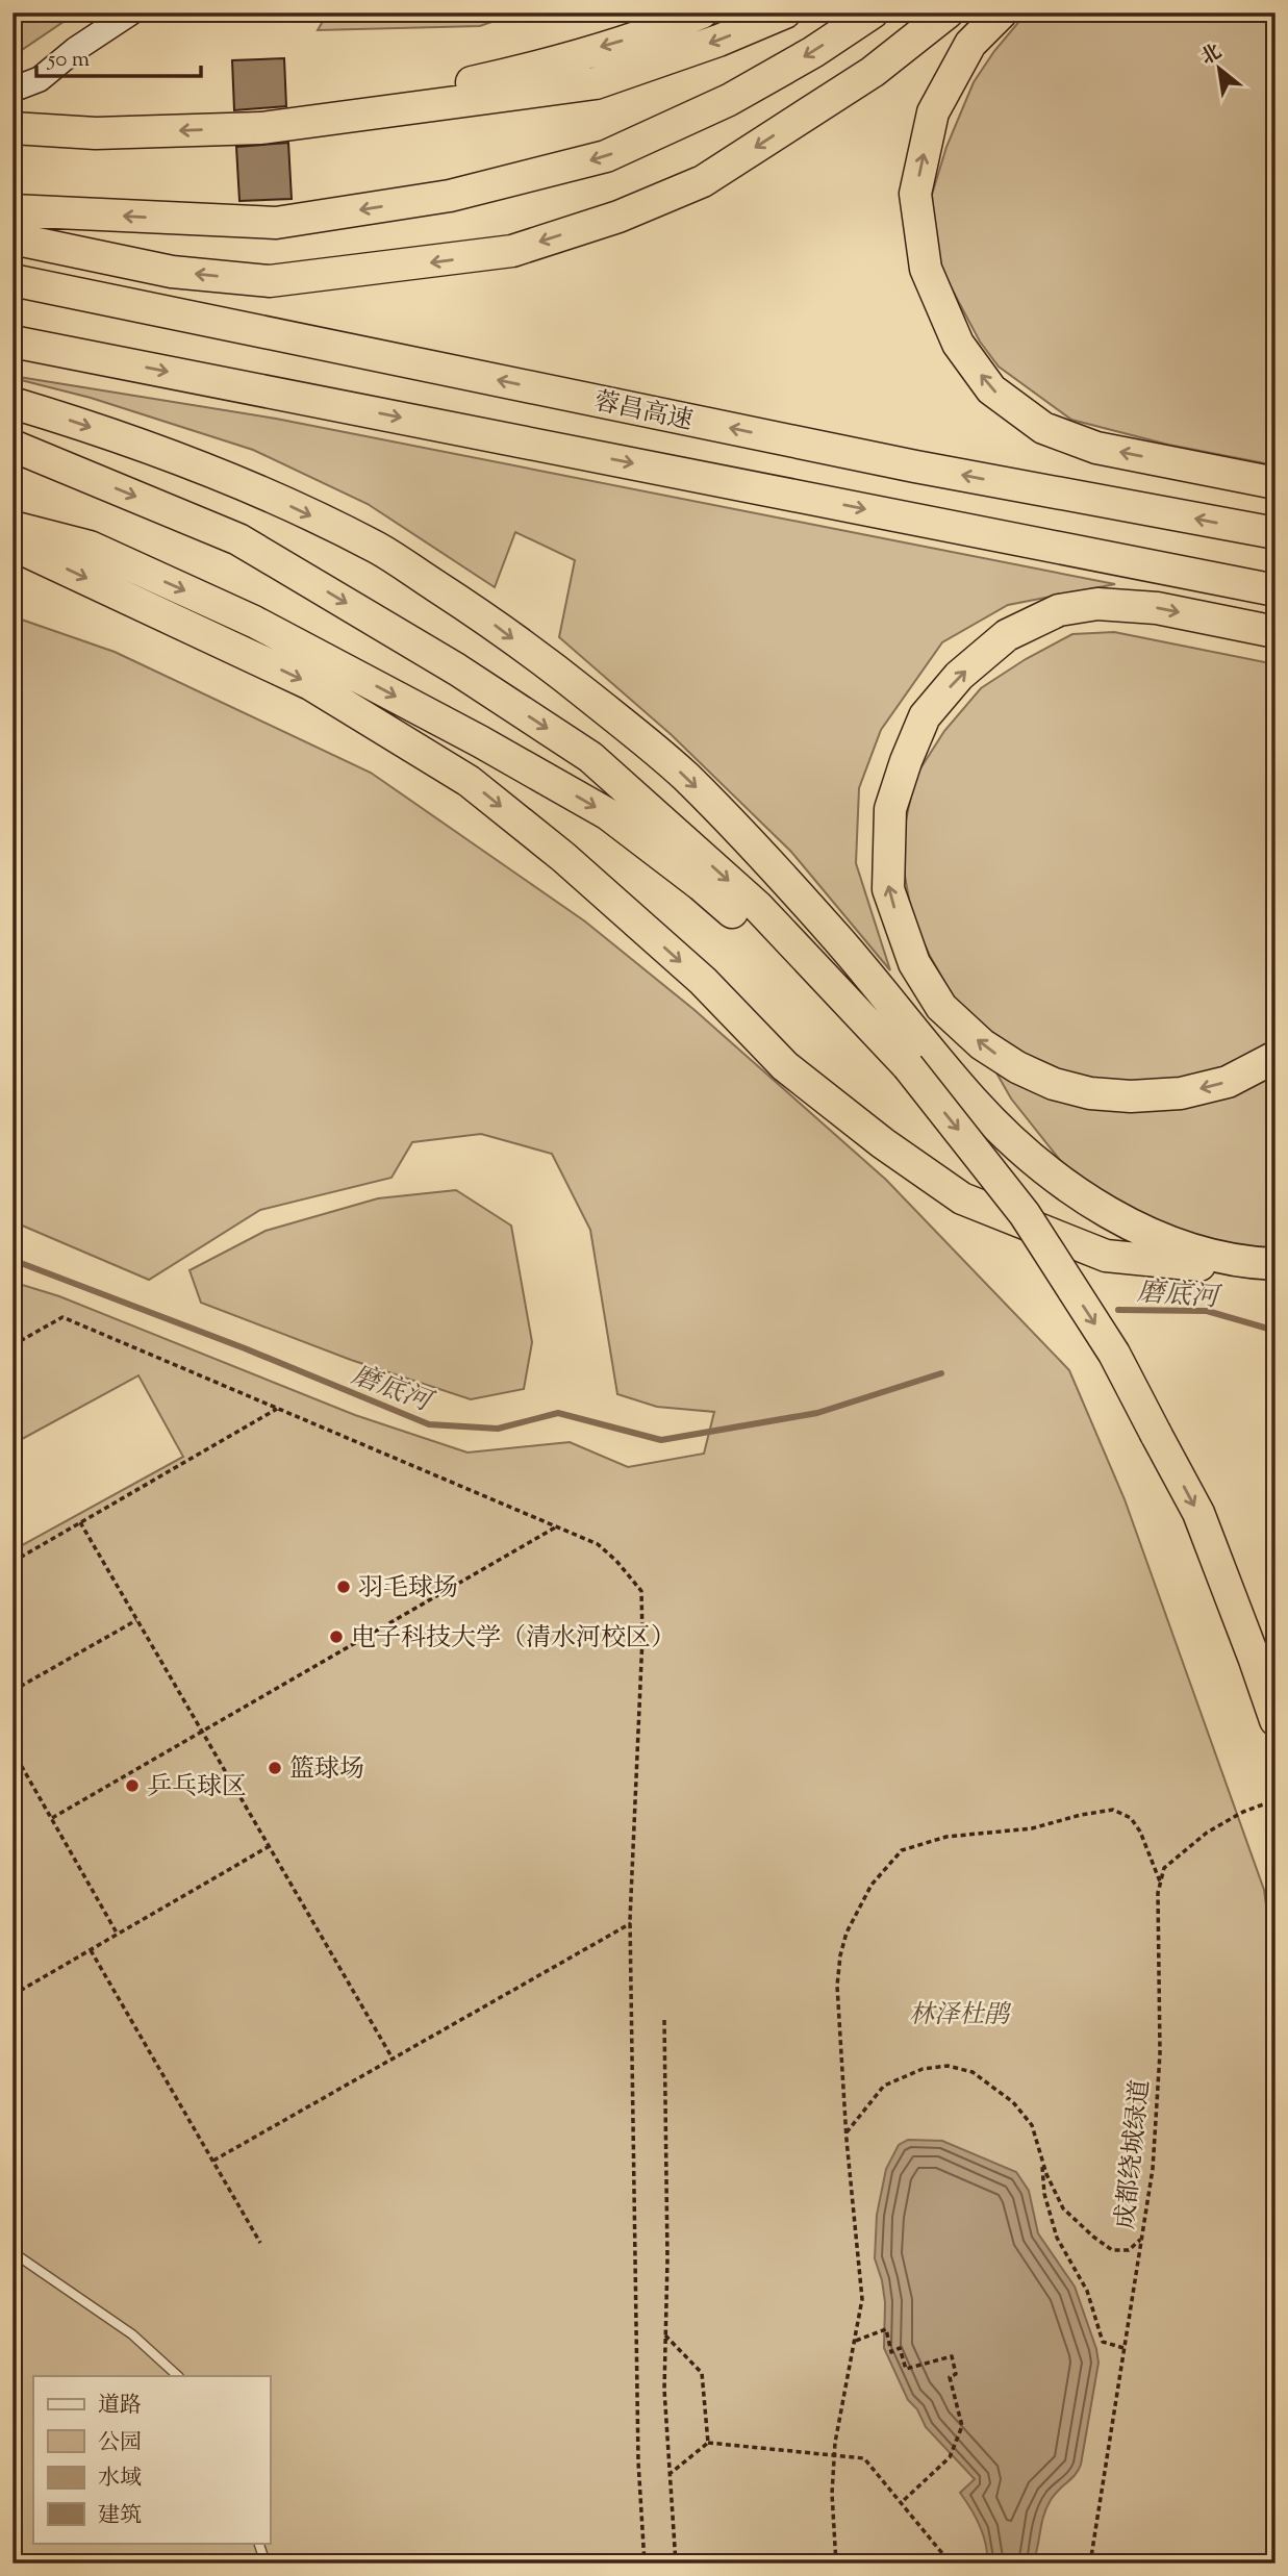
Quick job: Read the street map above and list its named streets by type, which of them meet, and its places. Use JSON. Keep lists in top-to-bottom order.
{
  "streets": {
    "highway": ["蓉昌高速"],
    "path": ["成都绕城绿道"]
  },
  "water": ["磨底河"],
  "parks": ["林泽杜鹃"],
  "places": [
    "羽毛球场",
    "电子科技大学（清水河校区）",
    "篮球场",
    "乒乓球区"
  ],
  "legend": [
    "道路",
    "公园",
    "水域",
    "建筑"
  ],
  "scale_bar": "50 m",
  "north": "top left"
}
